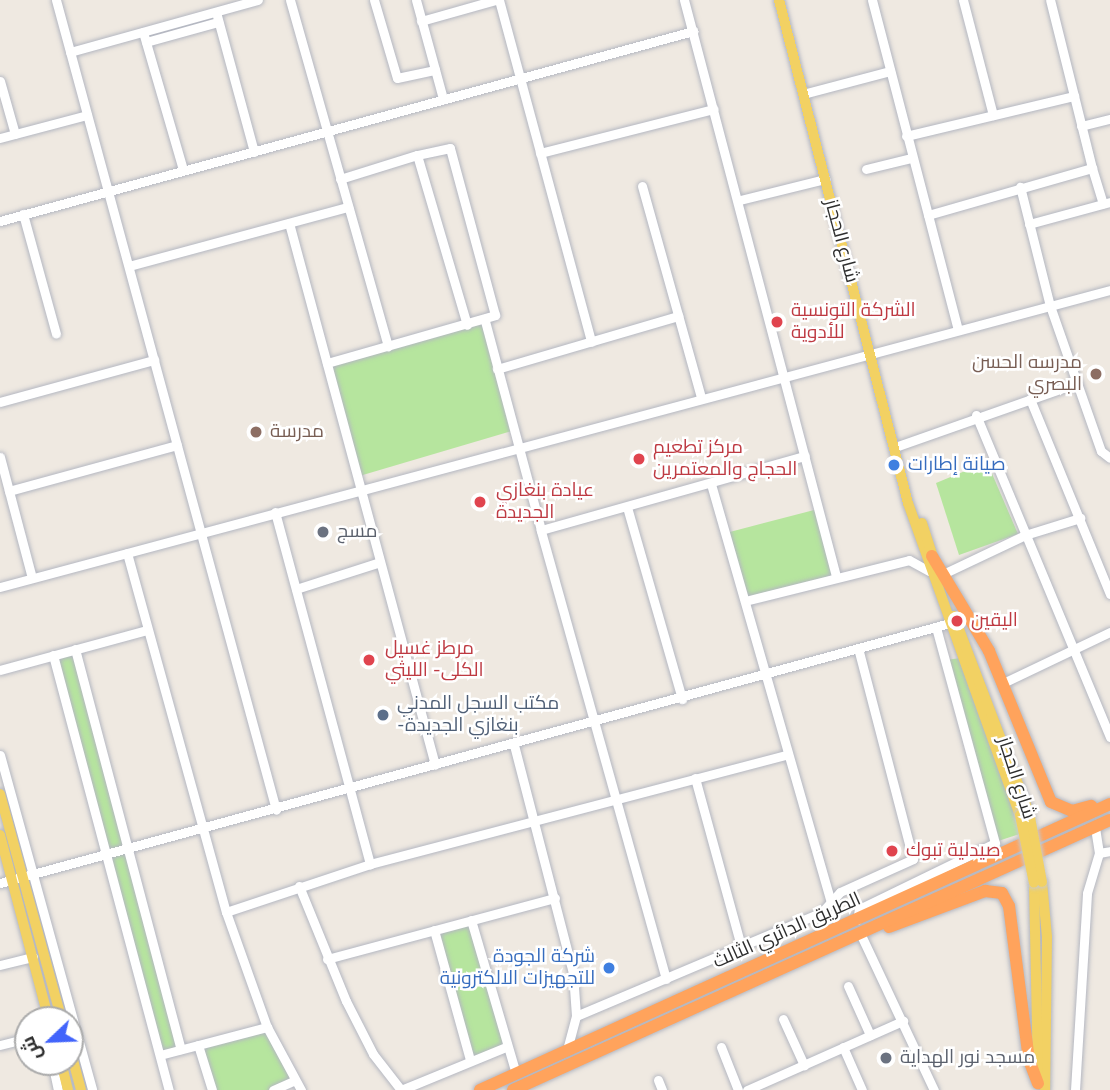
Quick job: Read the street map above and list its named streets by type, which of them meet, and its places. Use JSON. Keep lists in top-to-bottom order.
{
  "streets": {
    "highway": ["الطريق الدائري الثالث"],
    "main road": ["شارع الحجاز"]
  },
  "places": [
    "الشركة التونسية للأدوية",
    "مدرسه الحسن البصري",
    "مدرسة",
    "مركز تطعيم الحجاج والمعتمرين",
    "صيانة إطارات",
    "عيادة بنغازي الجديدة",
    "مسج",
    "اليقين",
    "مرطز غسيل الكلى- الليثي",
    "مكتب السجل المدني -بنغازي الجديدة",
    "صيدلية تبوك",
    "شركة الجودة للتجهيزات الالكترونية",
    "مسجد نور الهداية"
  ],
  "north": "bottom left"
}
